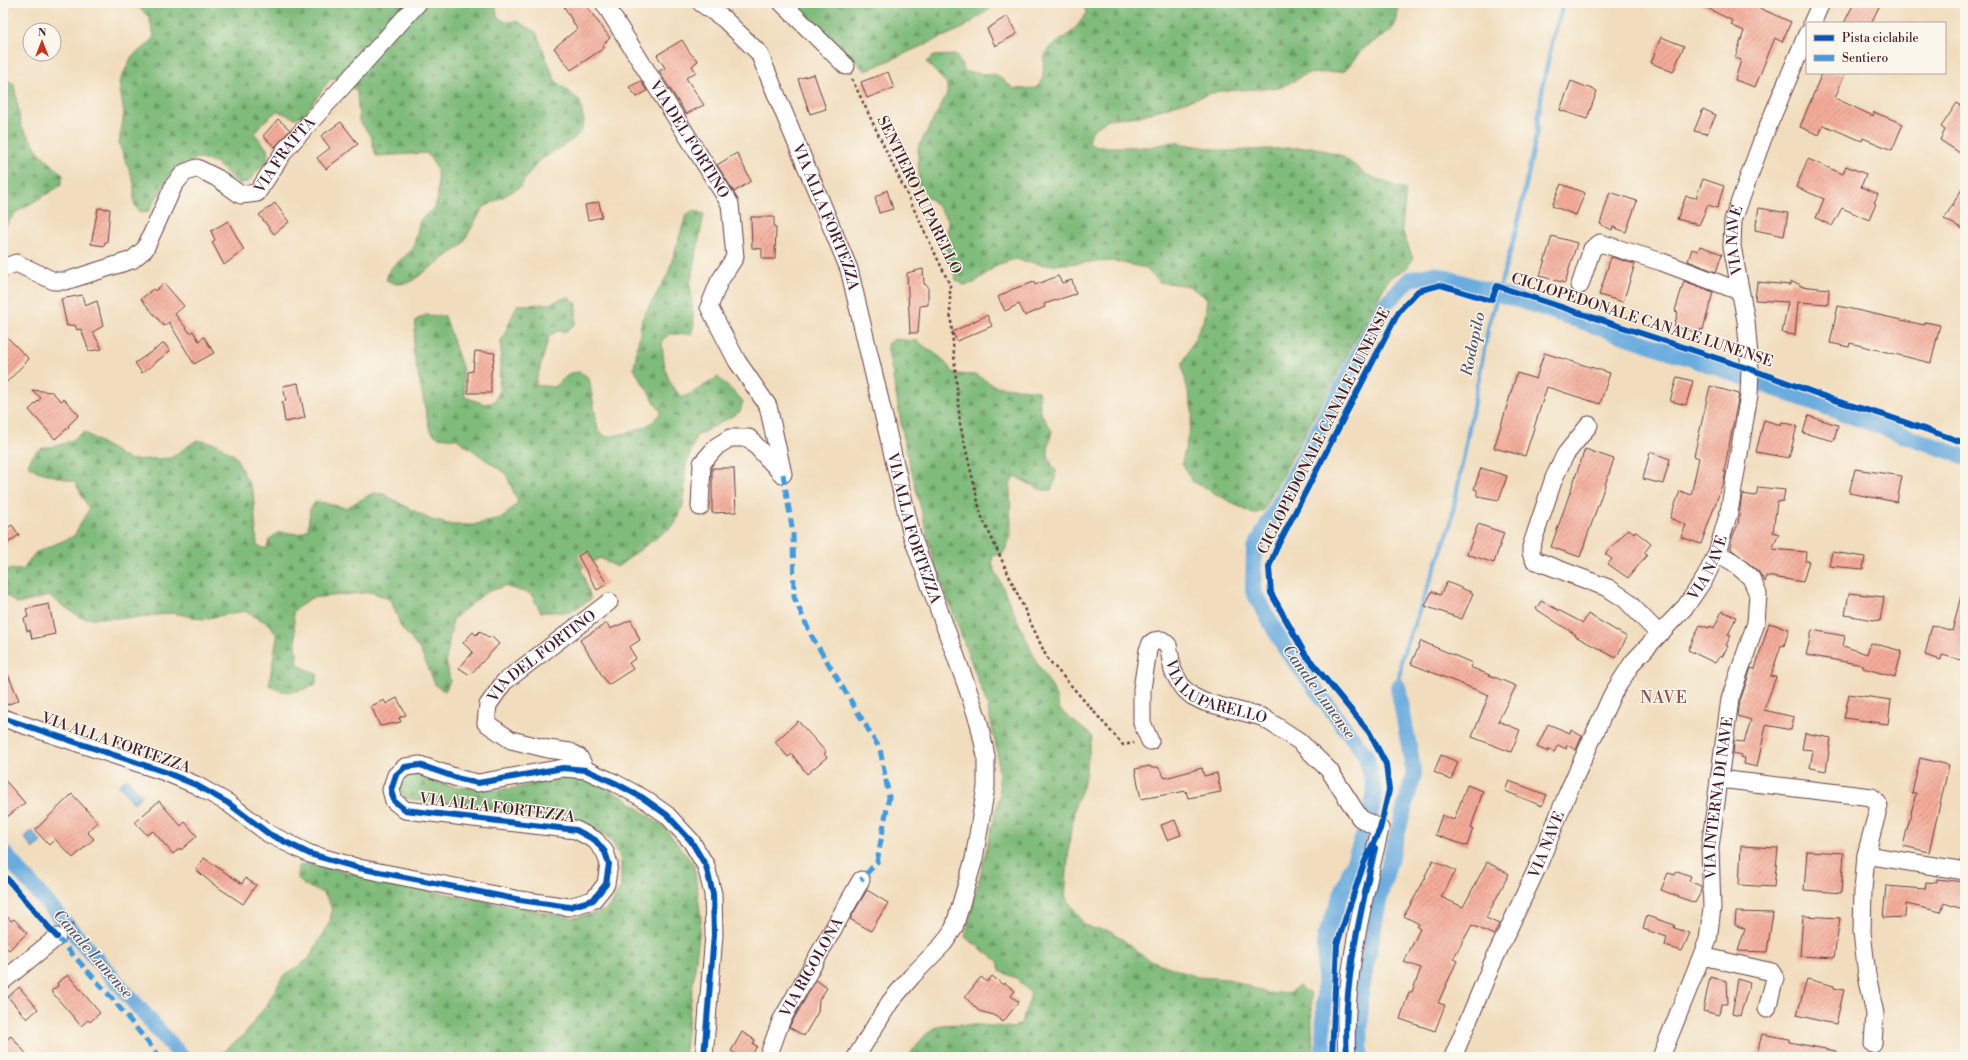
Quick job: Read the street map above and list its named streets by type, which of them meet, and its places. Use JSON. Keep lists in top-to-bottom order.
{
  "streets": {
    "street": [
      "VIA DEL FORTINO",
      "VIA FRATTA",
      "VIA ALLA FORTEZZA",
      "VIA NAVE",
      "VIA LUPARELLO",
      "VIA INTERNA DI NAVE",
      "VIA RIGOLONA"
    ],
    "path": ["SENTIERO LUPARELLO"],
    "cycle path": ["CICLOPEDONALE CANALE LUNENSE"]
  },
  "crossings": [
    ["VIA DEL FORTINO", "VIA ALLA FORTEZZA"],
    ["SENTIERO LUPARELLO", "VIA LUPARELLO"],
    ["VIA NAVE", "VIA INTERNA DI NAVE"]
  ],
  "districts": ["NAVE"],
  "water": ["Rodopilo", "Canale Lunense"],
  "legend": ["Pista ciclabile", "Sentiero"],
  "north": "top"
}
